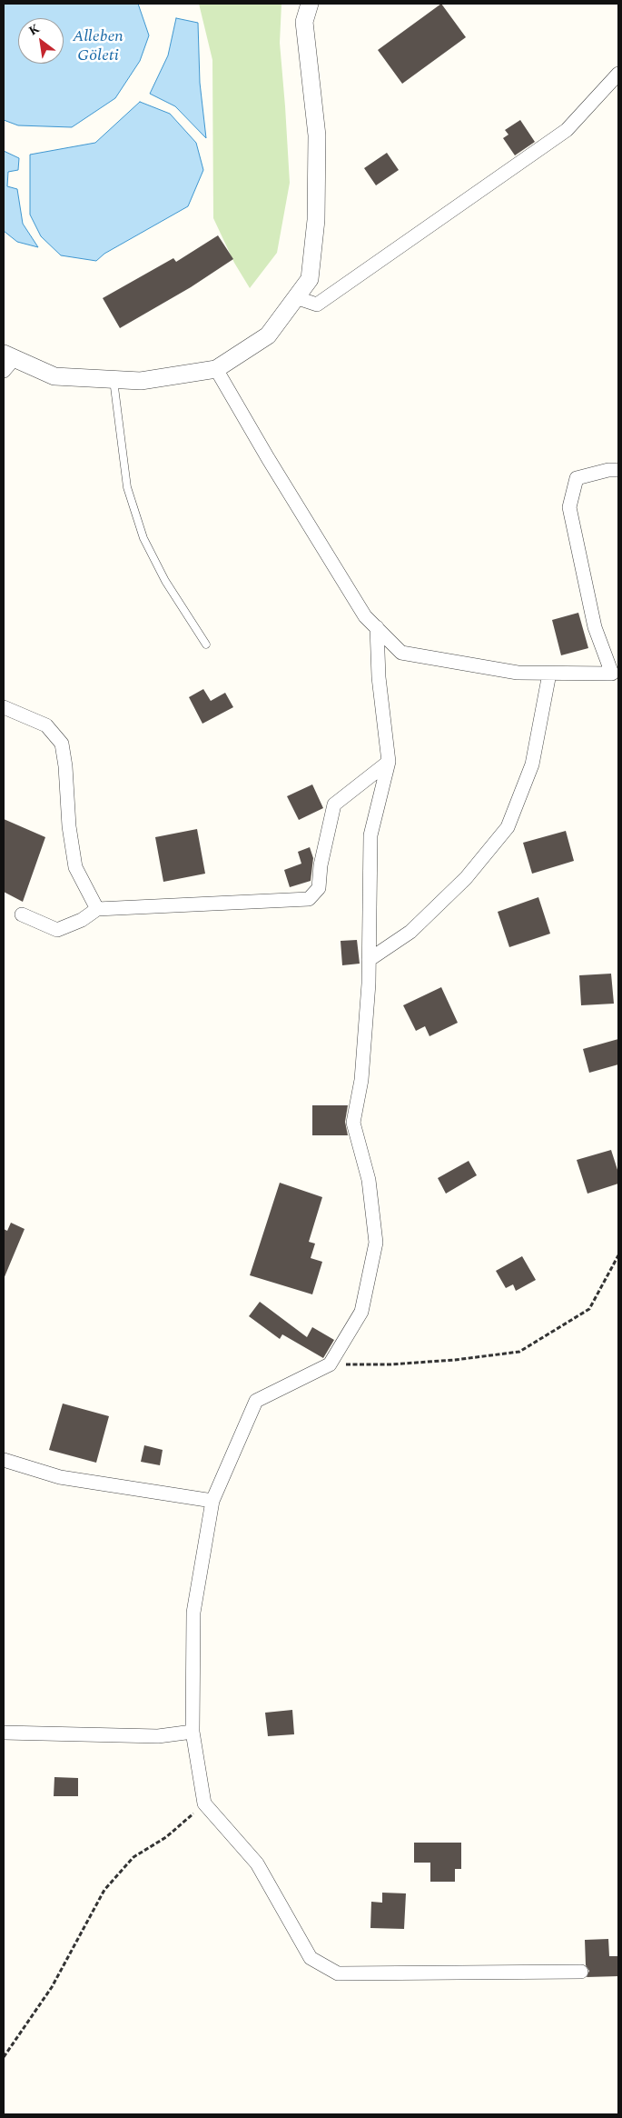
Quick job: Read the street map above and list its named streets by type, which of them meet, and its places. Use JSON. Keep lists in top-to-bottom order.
{
  "water": ["Alleben Göleti"],
  "north": "top left"
}
